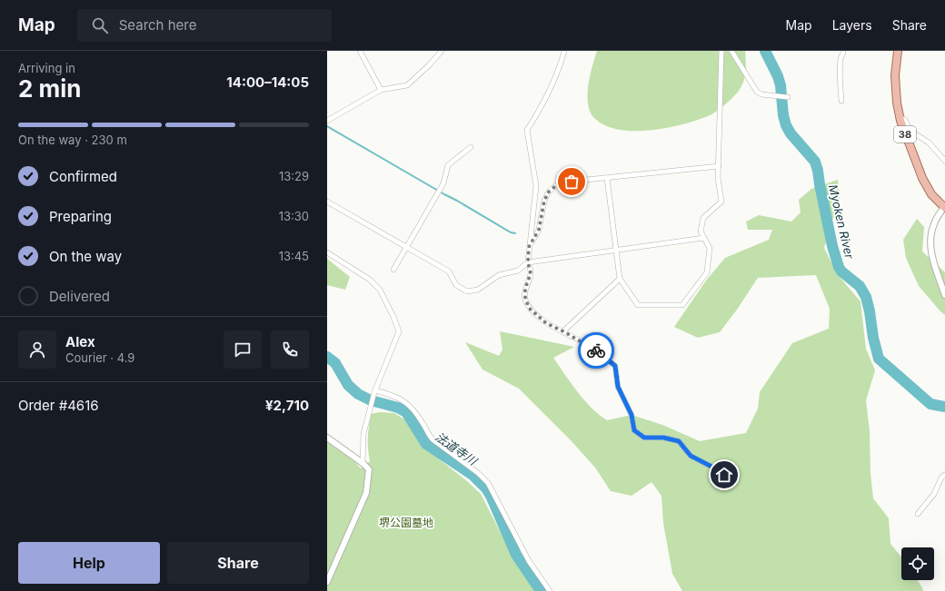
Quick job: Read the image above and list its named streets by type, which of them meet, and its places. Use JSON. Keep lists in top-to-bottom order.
{
  "streets": {
    "main road": ["38"]
  },
  "water": ["Myoken River", "法道寺川"],
  "parks": ["堺公園墓地"],
  "page": {
    "header": "Map",
    "search": "Search here",
    "nav": ["Map", "Layers", "Share"],
    "heading": ["2 min", "Arriving in", "14:00–14:05"],
    "panel": [
      "Alex",
      "Courier · 4.9",
      "Order #4616",
      "¥2,710"
    ],
    "bar": "On the way · 230 m",
    "list": [
      ["Confirmed", "13:29"],
      ["Preparing", "13:30"],
      ["On the way", "13:45"],
      "Delivered"
    ],
    "buttons": ["Help", "Share"]
  }
}
